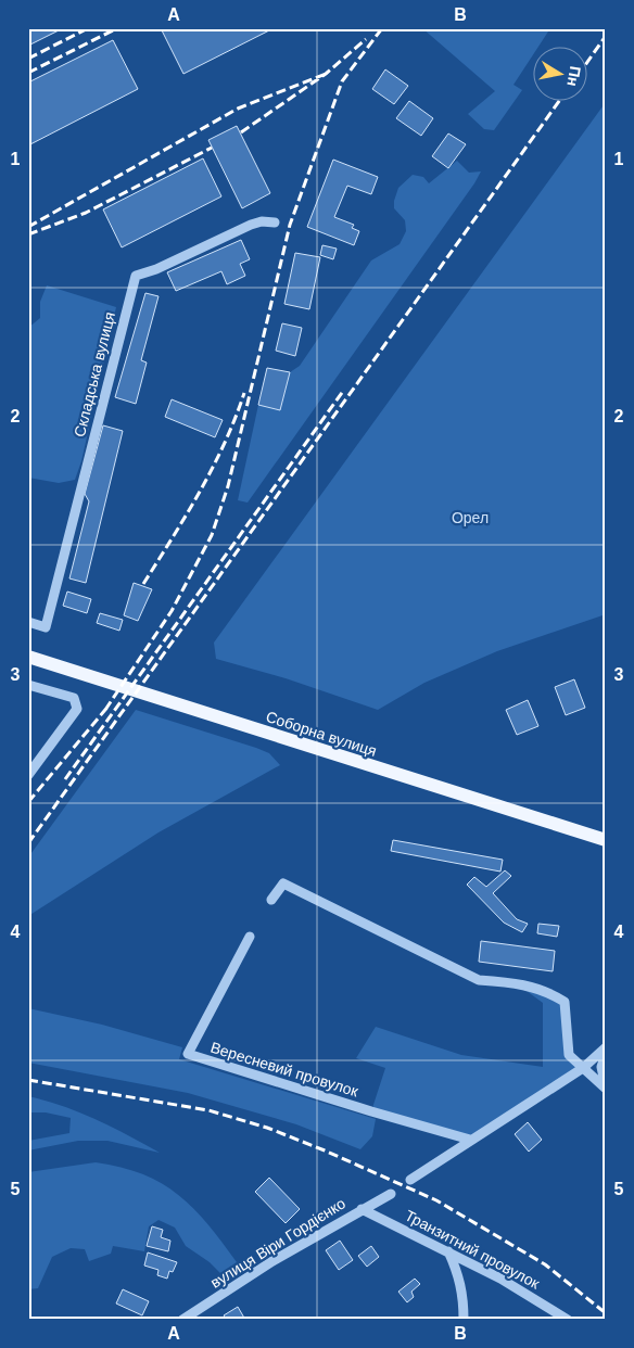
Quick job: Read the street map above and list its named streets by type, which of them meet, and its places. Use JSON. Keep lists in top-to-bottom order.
{
  "streets": {
    "main road": ["Соборна вулиця"],
    "street": [
      "Складська вулиця",
      "Вересневий провулок",
      "вулиця Віри Гордієнко",
      "Транзитний провулок"
    ]
  },
  "crossings": [
    ["вулиця Віри Гордієнко", "Транзитний провулок"]
  ],
  "parks": ["Орел"],
  "north": "right",
  "grid": {
    "columns": ["A", "B"],
    "rows": [
      "1",
      "2",
      "3",
      "4",
      "5"
    ]
  }
}
